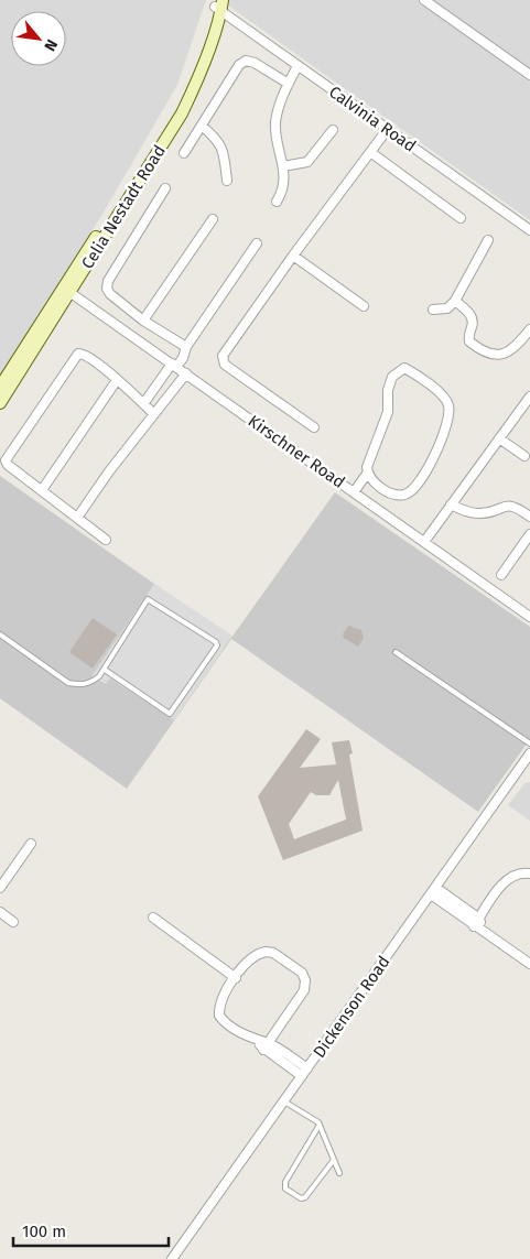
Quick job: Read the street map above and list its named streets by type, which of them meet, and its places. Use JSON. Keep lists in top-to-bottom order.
{
  "streets": {
    "street": [
      "Calvinia Road",
      "Celia Nestadt Road",
      "Kirschner Road",
      "Dickenson Road"
    ]
  },
  "crossings": [
    ["Calvinia Road", "Celia Nestadt Road"],
    ["Celia Nestadt Road", "Kirschner Road"]
  ],
  "scale_bar": "100 m",
  "north": "bottom right"
}
